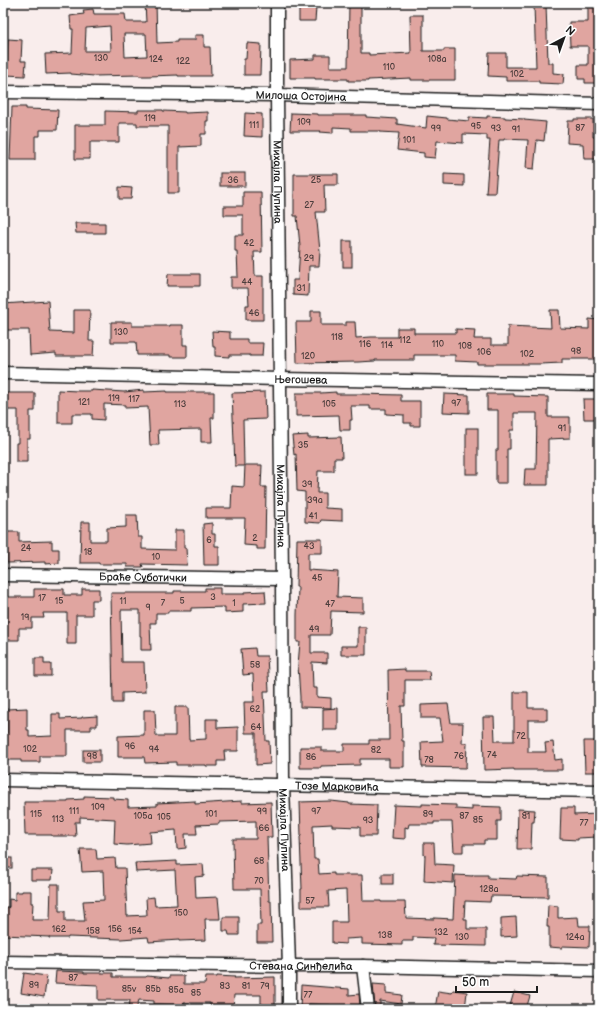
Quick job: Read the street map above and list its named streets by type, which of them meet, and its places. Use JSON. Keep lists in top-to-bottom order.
{
  "streets": {
    "street": [
      "Милоша Остојина",
      "Михајла Пупина",
      "Његошева",
      "Браће Суботички",
      "Тозе Марковића",
      "Стевана Синђелића"
    ]
  },
  "crossings": [
    ["Милоша Остојина", "Михајла Пупина"],
    ["Михајла Пупина", "Његошева"],
    ["Михајла Пупина", "Браће Суботички"],
    ["Михајла Пупина", "Тозе Марковића"],
    ["Михајла Пупина", "Стевана Синђелића"]
  ],
  "house_numbers": [
    "130",
    "124",
    "108a",
    "122",
    "110",
    "102",
    "119",
    "109",
    "111",
    "95",
    "99",
    "93",
    "87",
    "91",
    "101",
    "36",
    "25",
    "27",
    "42",
    "29",
    "44",
    "31",
    "46",
    "130",
    "118",
    "112",
    "116",
    "110",
    "114",
    "108",
    "98",
    "106",
    "102",
    "120",
    "119",
    "117",
    "121",
    "97",
    "113",
    "105",
    "91",
    "35",
    "39",
    "39a",
    "41",
    "2",
    "6",
    "43",
    "24",
    "18",
    "10",
    "45",
    "3",
    "17",
    "15",
    "11",
    "5",
    "7",
    "1",
    "47",
    "9",
    "19",
    "49",
    "58",
    "62",
    "64",
    "72",
    "96",
    "102",
    "94",
    "82",
    "74",
    "98",
    "76",
    "86",
    "78",
    "109",
    "111",
    "99",
    "97",
    "115",
    "101",
    "89",
    "105a",
    "87",
    "81",
    "105",
    "113",
    "93",
    "85",
    "77",
    "66",
    "68",
    "70",
    "128a",
    "57",
    "150",
    "162",
    "156",
    "158",
    "154",
    "132",
    "138",
    "130",
    "124a",
    "87",
    "89",
    "83",
    "81",
    "79",
    "85v",
    "85b",
    "85a",
    "85",
    "77"
  ],
  "scale_bar": "50 m",
  "north": "top right"
}
